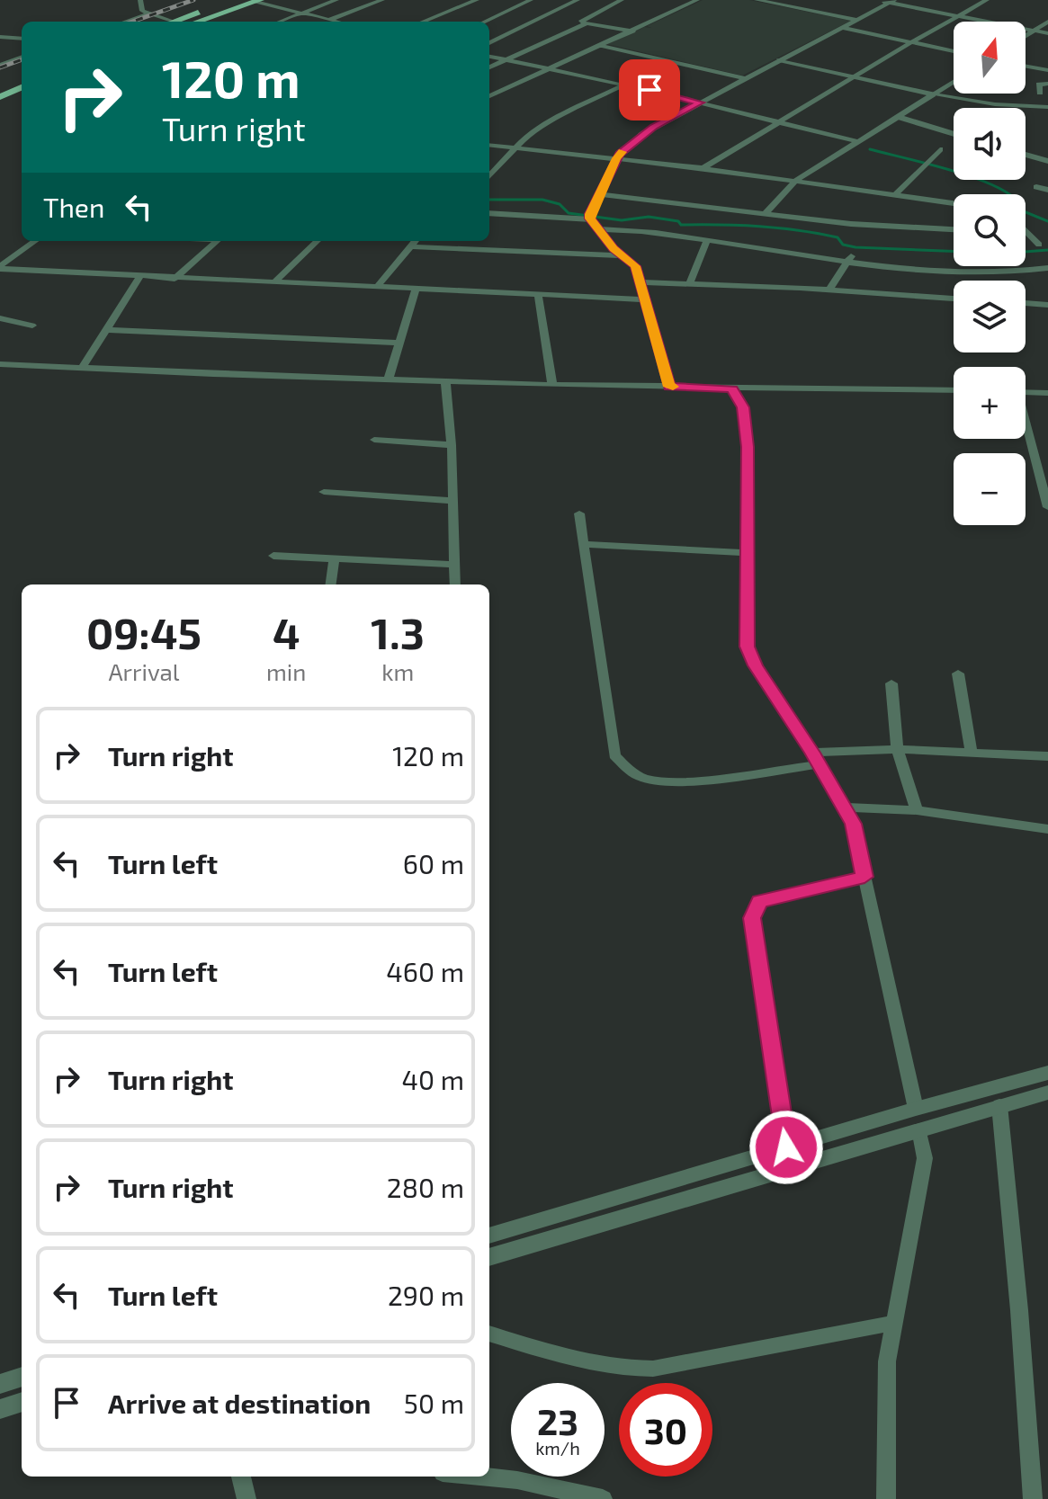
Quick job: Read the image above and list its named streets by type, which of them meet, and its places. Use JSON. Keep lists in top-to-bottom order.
{
  "north": "top",
  "page": {
    "map_buttons": ["+", "−"],
    "turn": ["120 m", "Turn right"],
    "then": "Then",
    "eta": [
      "09:45",
      "Arrival",
      "4",
      "min",
      "1.3",
      "km"
    ],
    "list": [
      {
        "name": "Turn right",
        "value": "120 m"
      },
      {
        "name": "Turn left",
        "value": "60 m"
      },
      {
        "name": "Turn left",
        "value": "460 m"
      },
      {
        "name": "Turn right",
        "value": "40 m"
      },
      {
        "name": "Turn right",
        "value": "280 m"
      },
      {
        "name": "Turn left",
        "value": "290 m"
      },
      {
        "name": "Arrive at destination",
        "value": "50 m"
      }
    ],
    "speed": "23 km/h",
    "limit": "30"
  }
}
